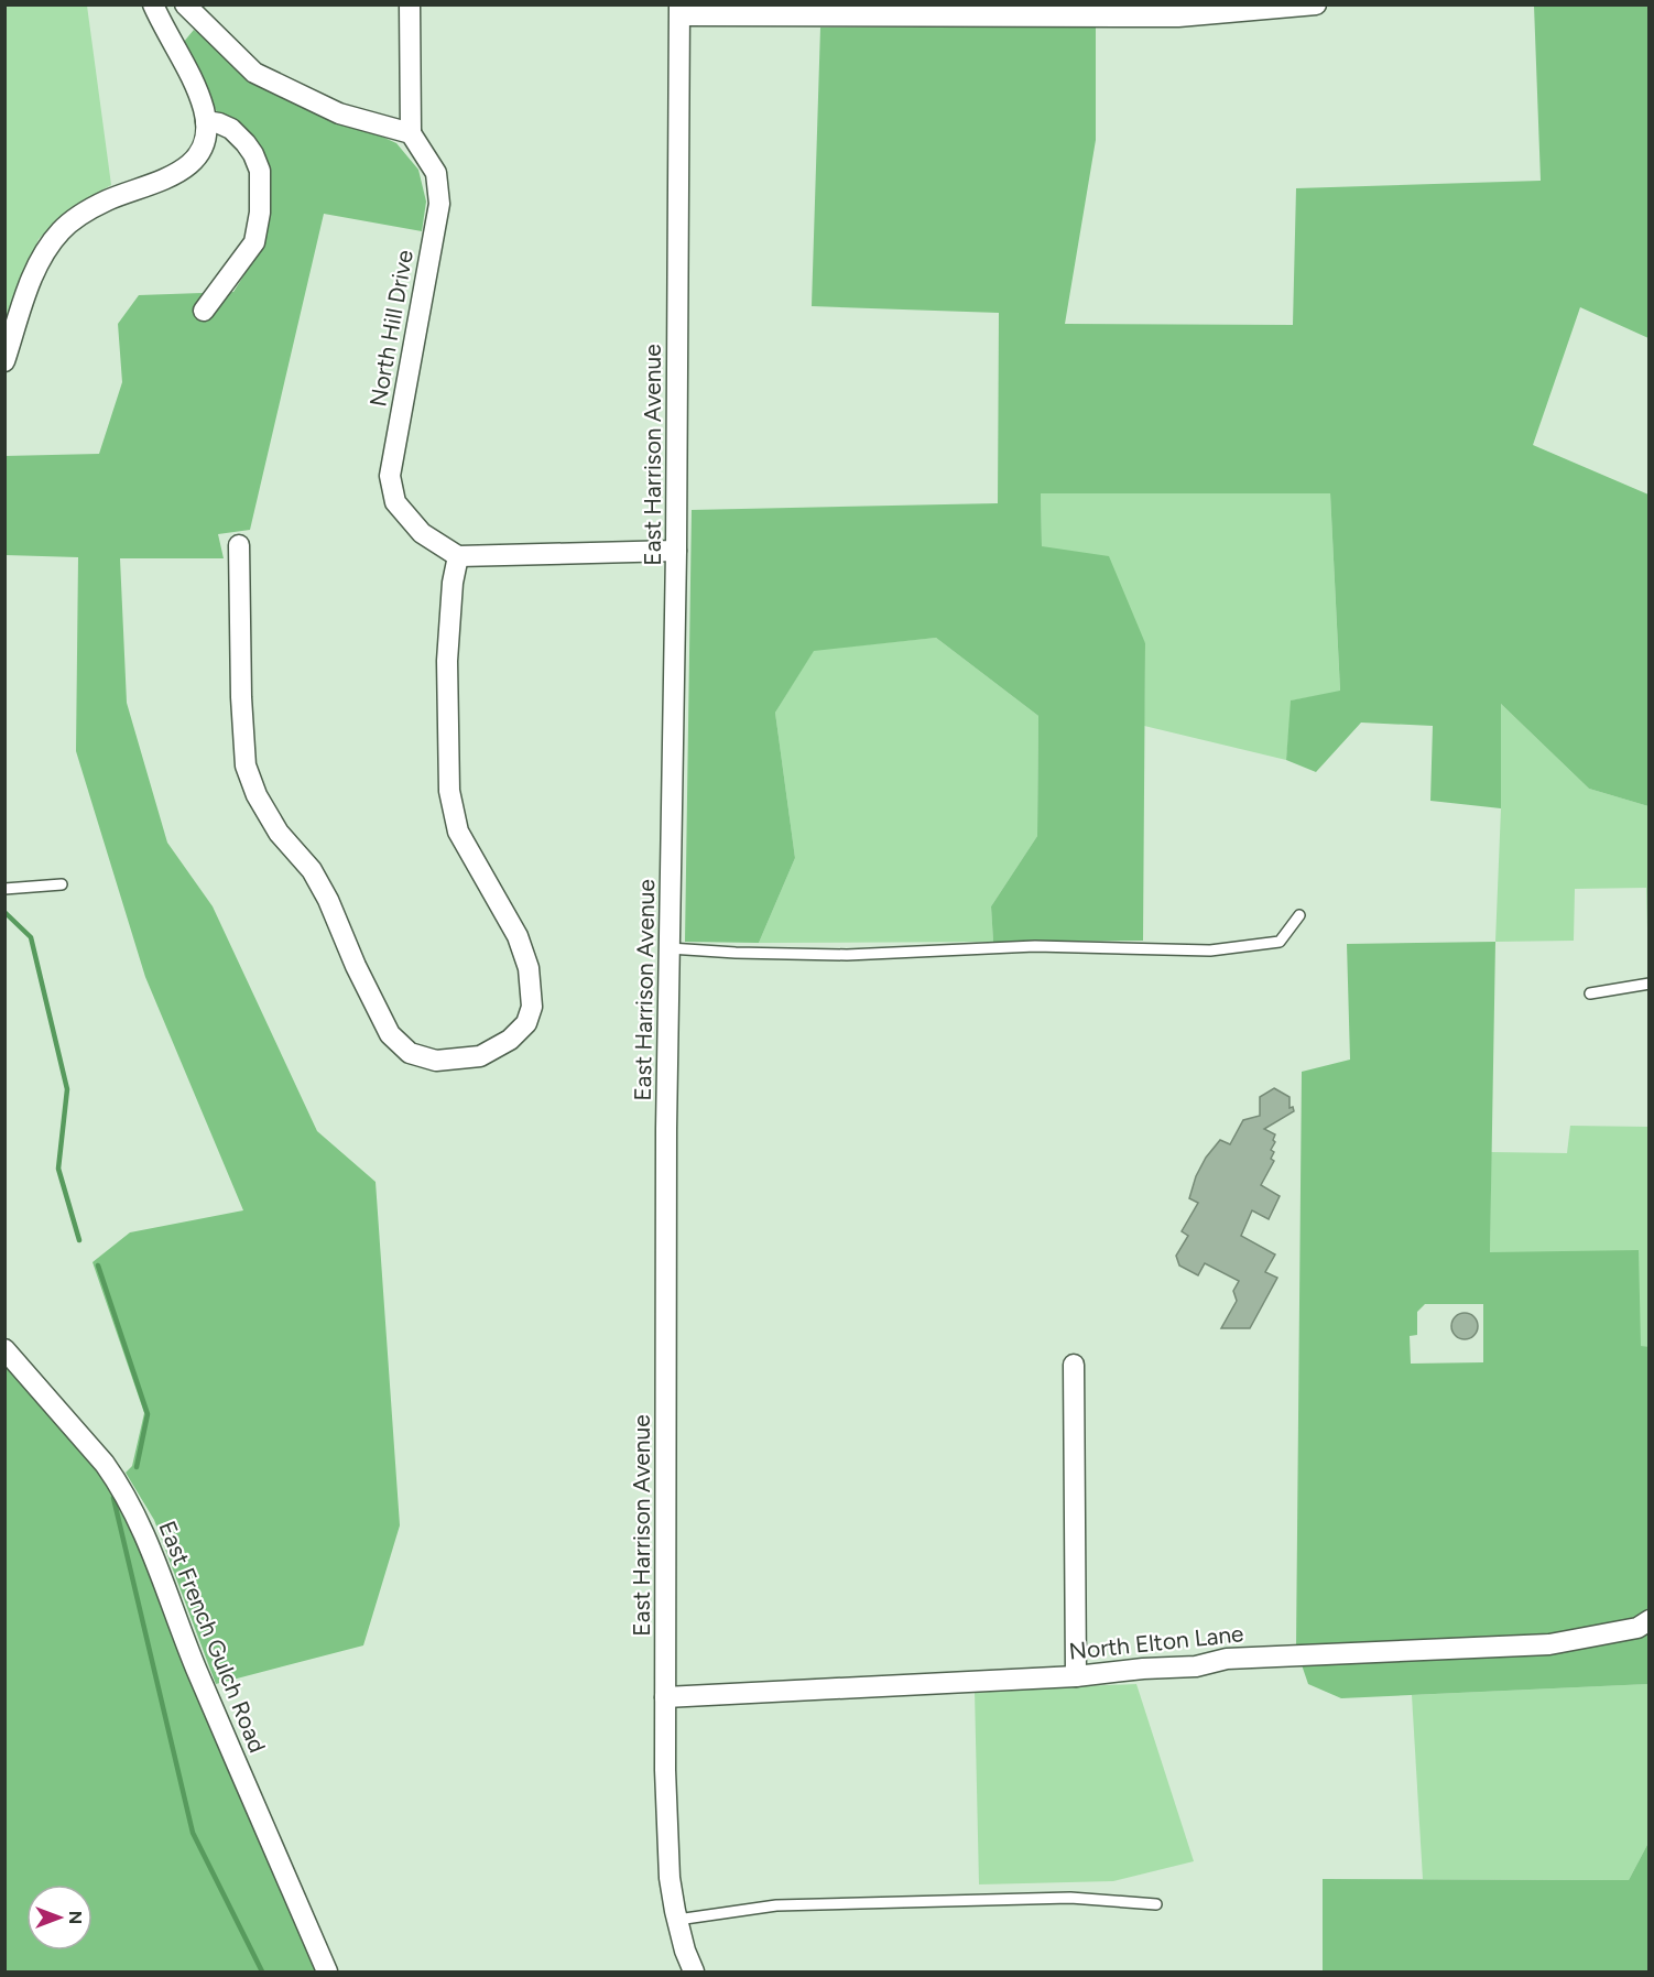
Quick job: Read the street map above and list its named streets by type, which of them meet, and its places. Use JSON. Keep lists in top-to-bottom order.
{
  "streets": {
    "street": [
      "North Hill Drive",
      "East Harrison Avenue",
      "East French Gulch Road",
      "North Elton Lane"
    ]
  },
  "crossings": [
    ["East Harrison Avenue", "North Elton Lane"]
  ],
  "north": "right"
}
